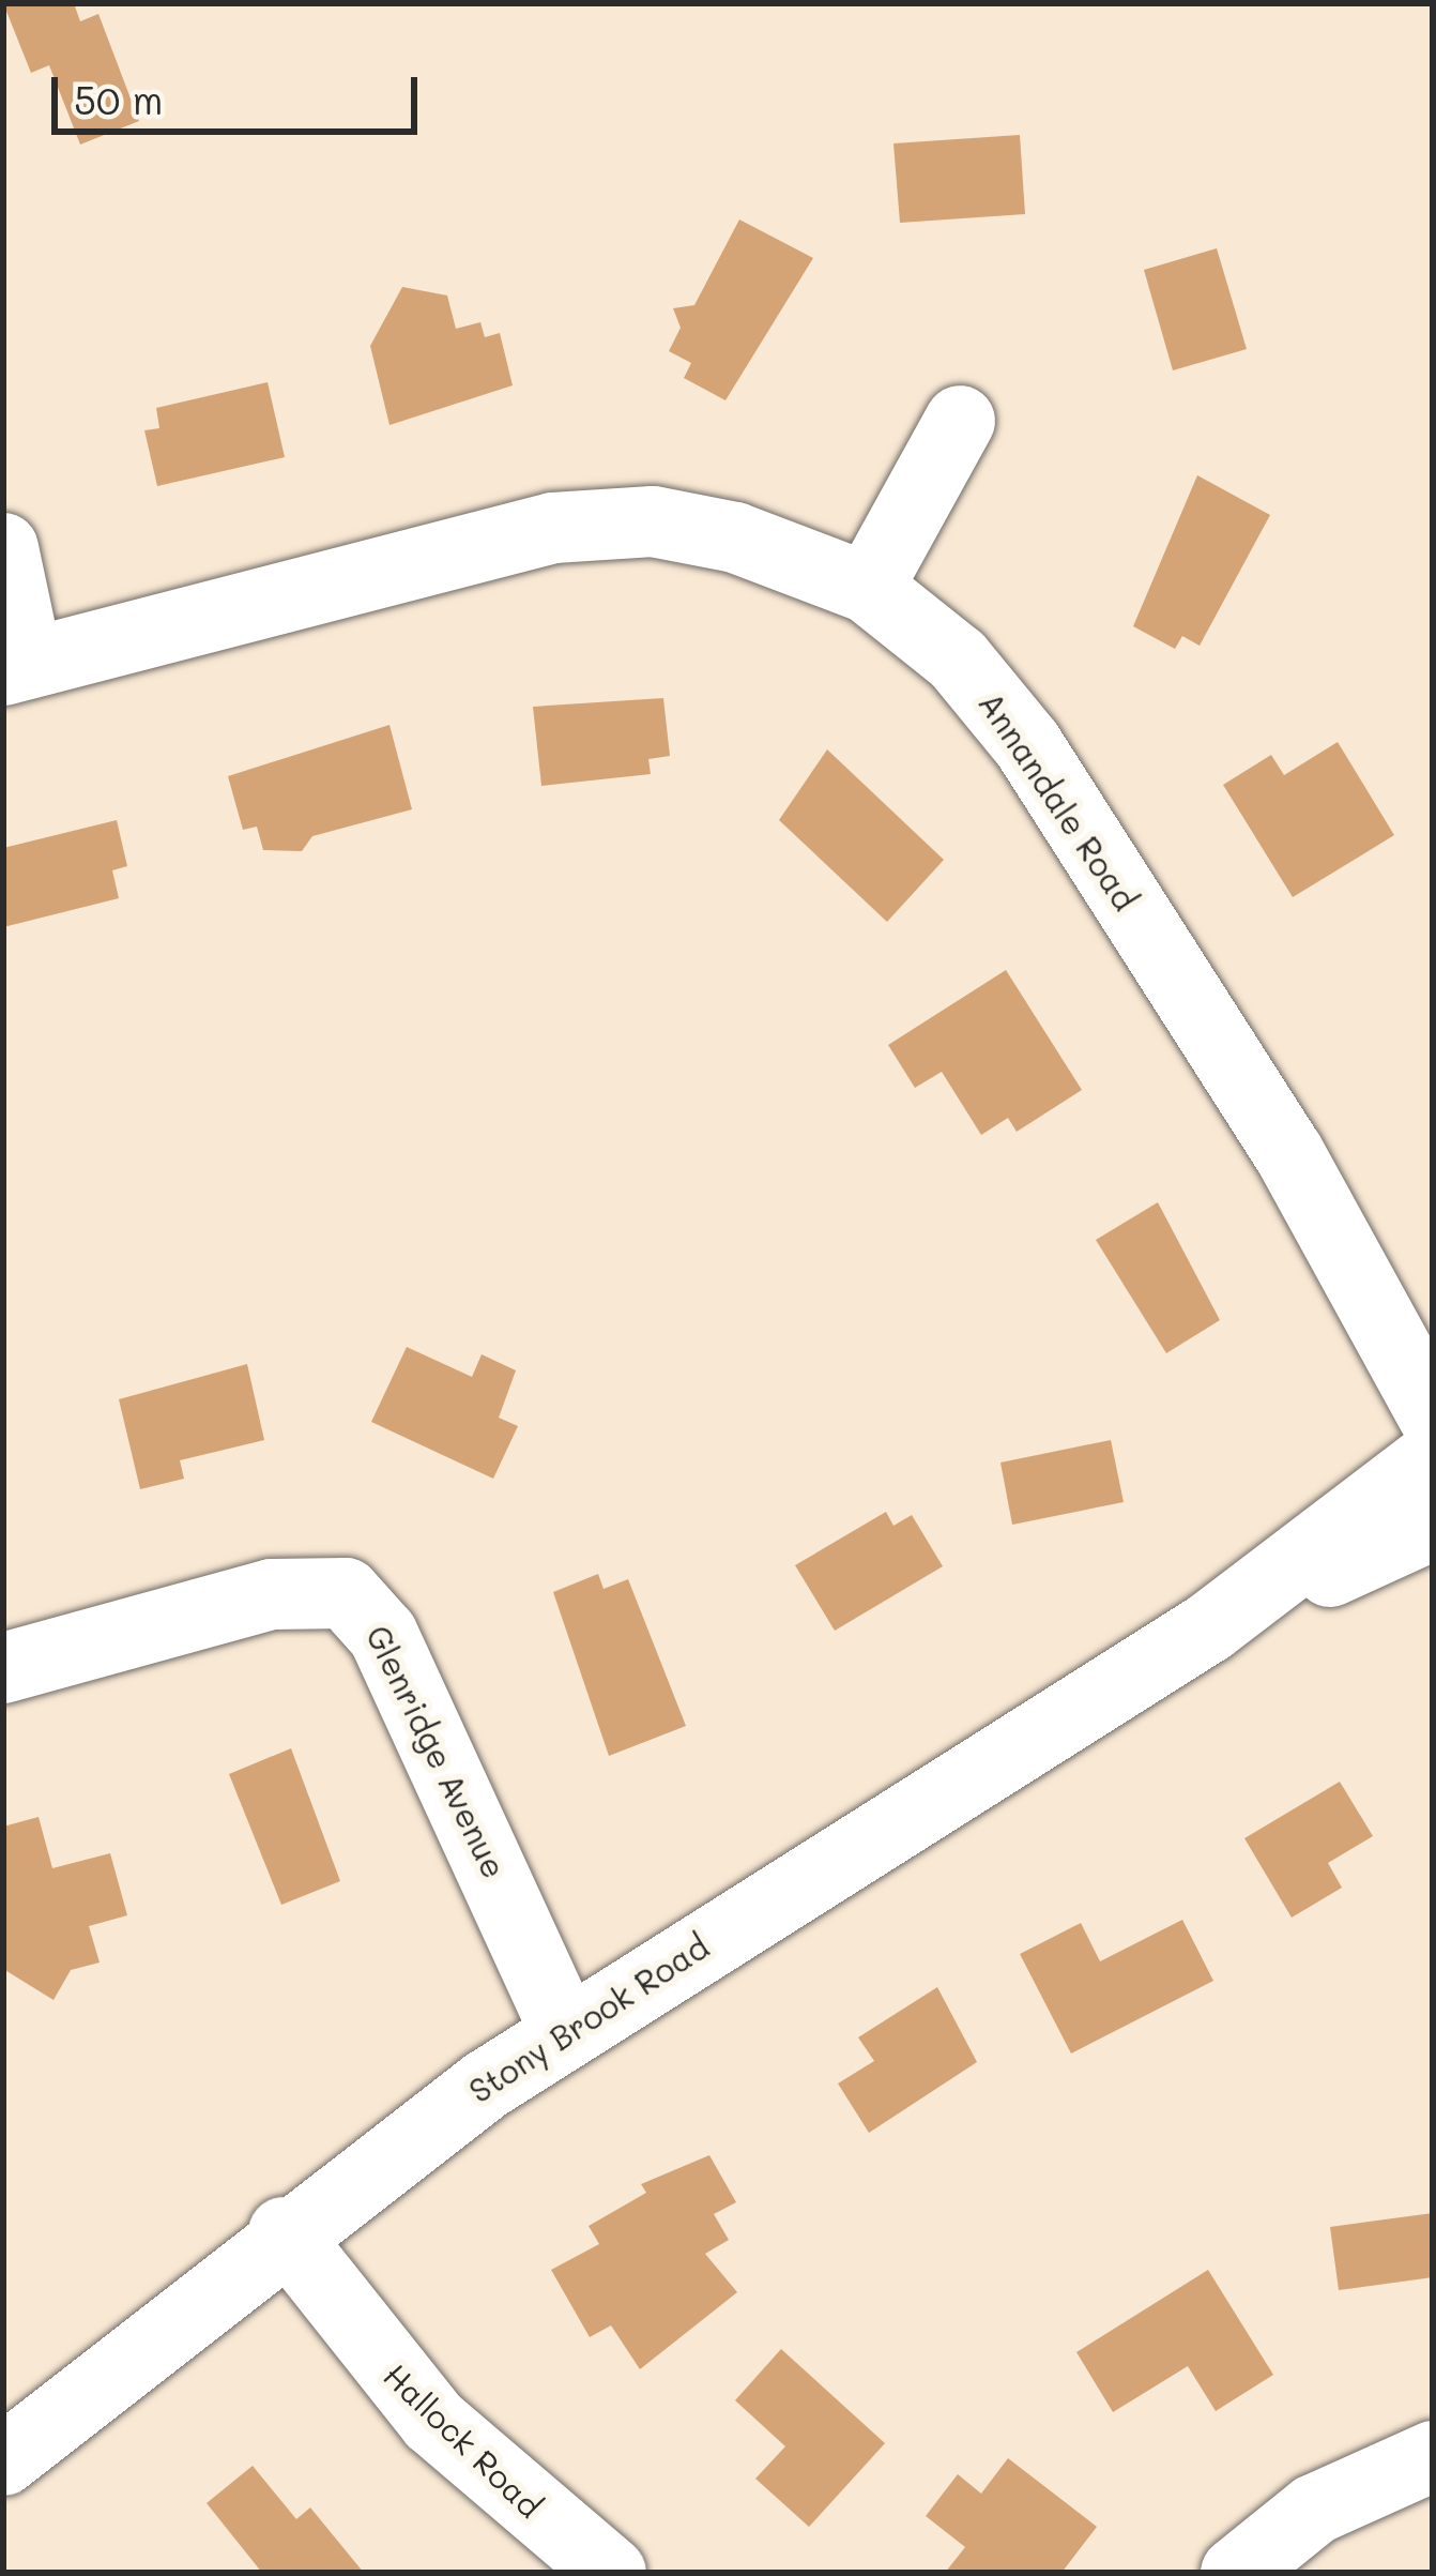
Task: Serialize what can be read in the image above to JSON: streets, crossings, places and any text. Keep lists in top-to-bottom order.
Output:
{
  "streets": {
    "street": [
      "Annandale Road",
      "Glenridge Avenue",
      "Stony Brook Road",
      "Hallock Road"
    ]
  },
  "crossings": [
    ["Glenridge Avenue", "Stony Brook Road"],
    ["Stony Brook Road", "Hallock Road"]
  ],
  "scale_bar": "50 m"
}
